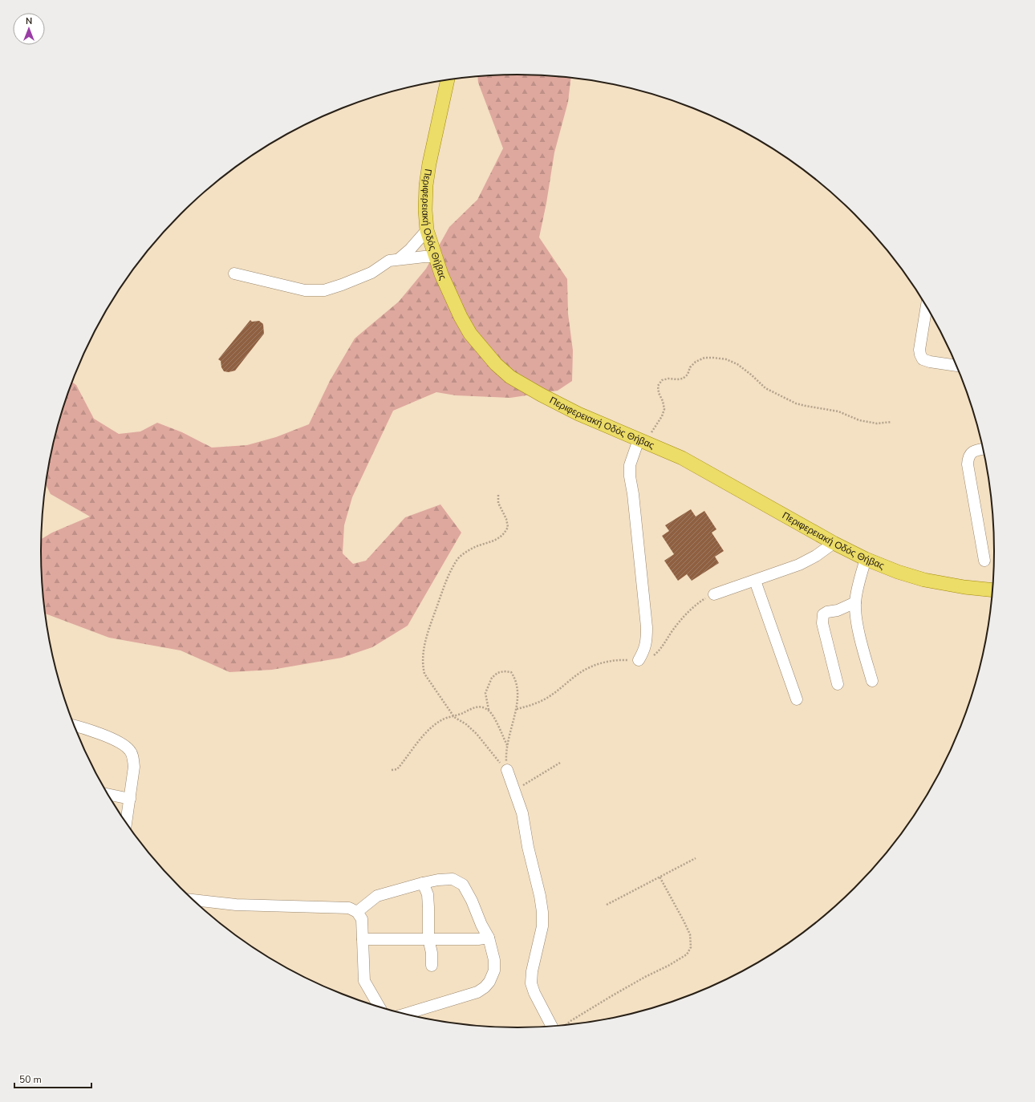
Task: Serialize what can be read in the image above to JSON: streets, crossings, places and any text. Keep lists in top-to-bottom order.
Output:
{
  "streets": {
    "main road": ["Περιφερειακή Οδός Θήβας"]
  },
  "scale_bar": "50 m",
  "north": "top"
}
